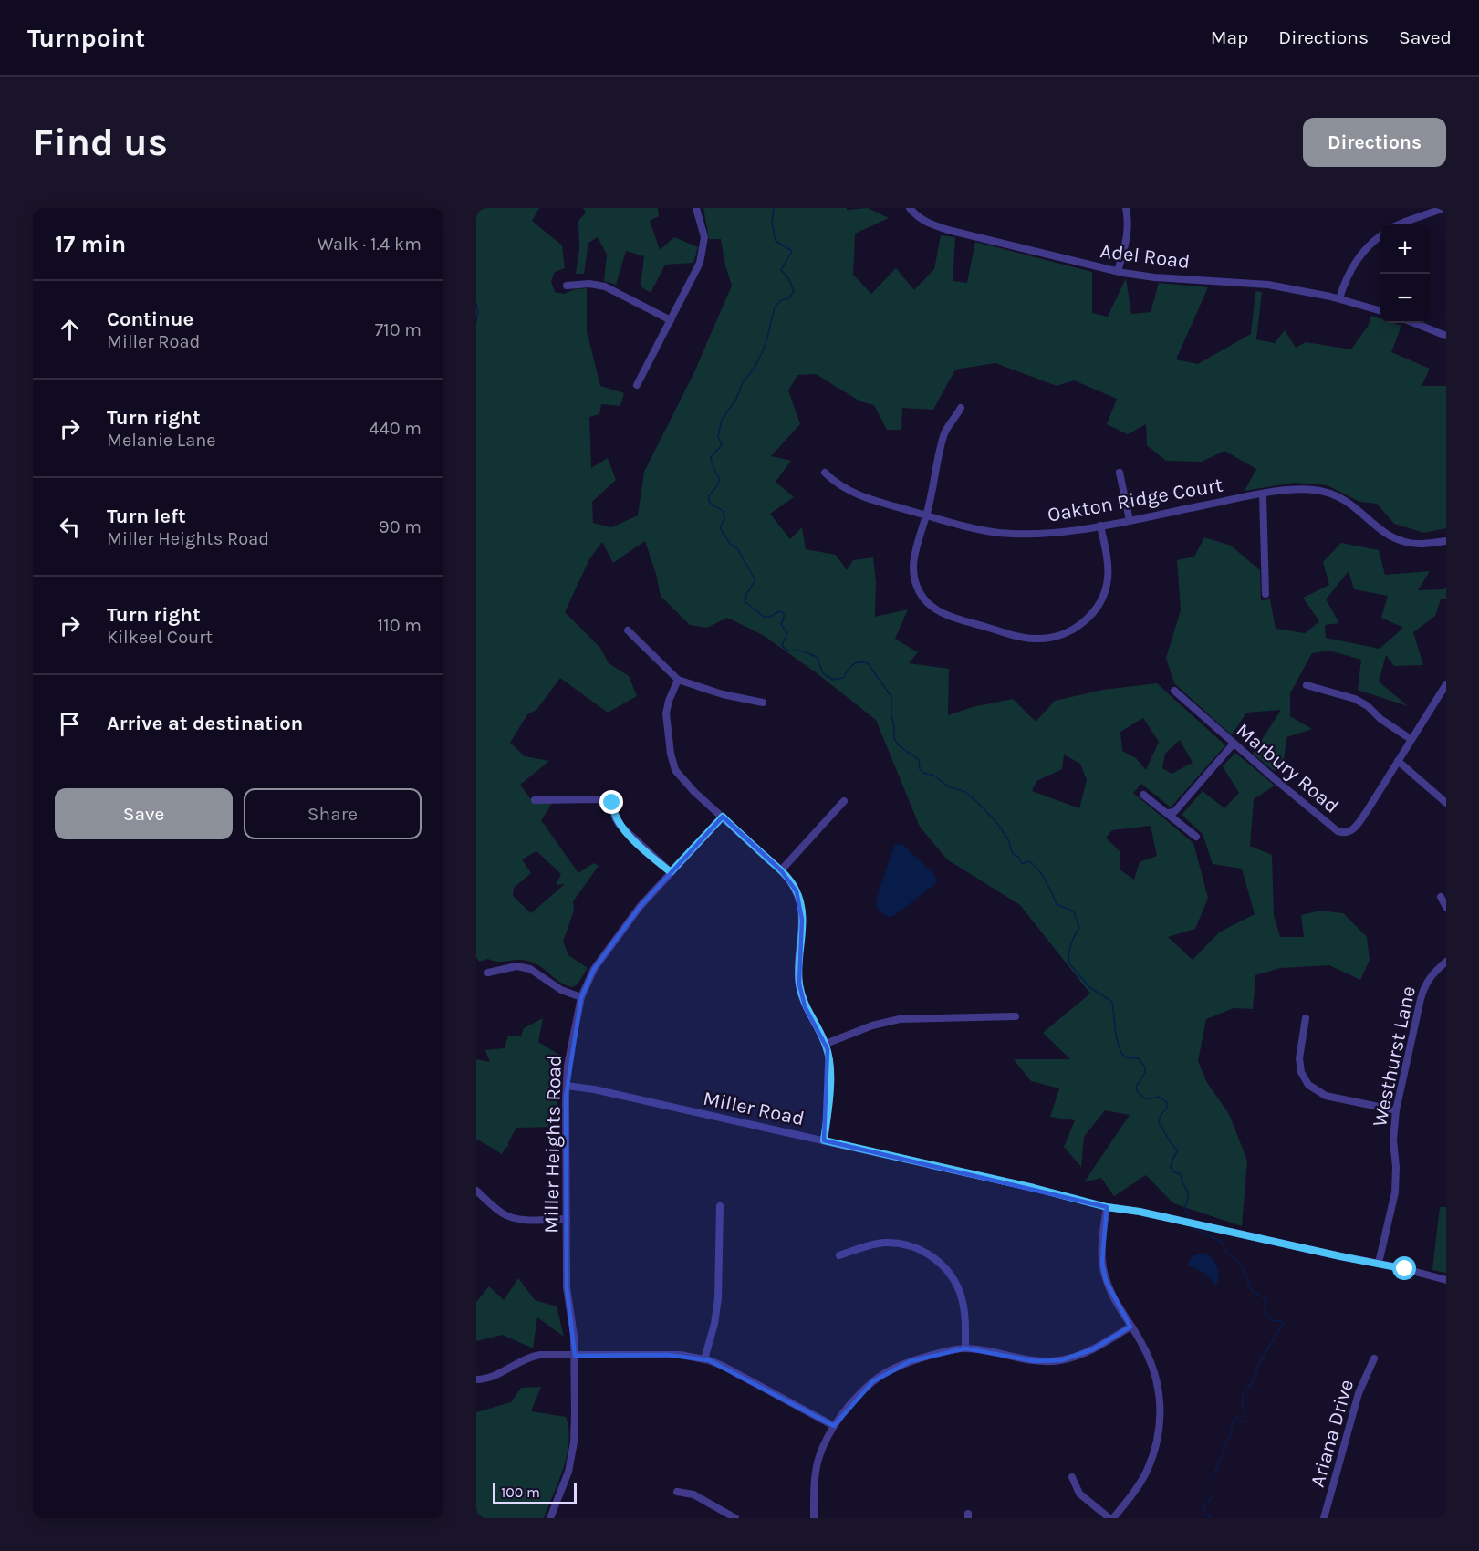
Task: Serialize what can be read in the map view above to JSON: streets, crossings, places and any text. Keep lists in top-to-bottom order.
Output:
{
  "streets": {
    "street": [
      "Adel Road",
      "Oakton Ridge Court",
      "Marbury Road",
      "Westhurst Lane",
      "Miller Road",
      "Miller Heights Road",
      "Ariana Drive"
    ]
  },
  "crossings": [
    ["Westhurst Lane", "Miller Road"],
    ["Miller Road", "Miller Heights Road"]
  ],
  "scale_bar": "100 m",
  "page": {
    "header": "Turnpoint",
    "nav": ["Map", "Directions", "Saved"],
    "buttons": [
      "Directions",
      ["Save", "Share"]
    ],
    "title": "Find us",
    "heading": ["17 min", "Walk · 1.4 km"],
    "map_buttons": ["+", "−"],
    "list": [
      ["Continue", "Miller Road", "710 m"],
      ["Turn right", "Melanie Lane", "440 m"],
      ["Turn left", "Miller Heights Road", "90 m"],
      ["Turn right", "Kilkeel Court", "110 m"],
      "Arrive at destination"
    ],
    "scale": "100 m"
  }
}
